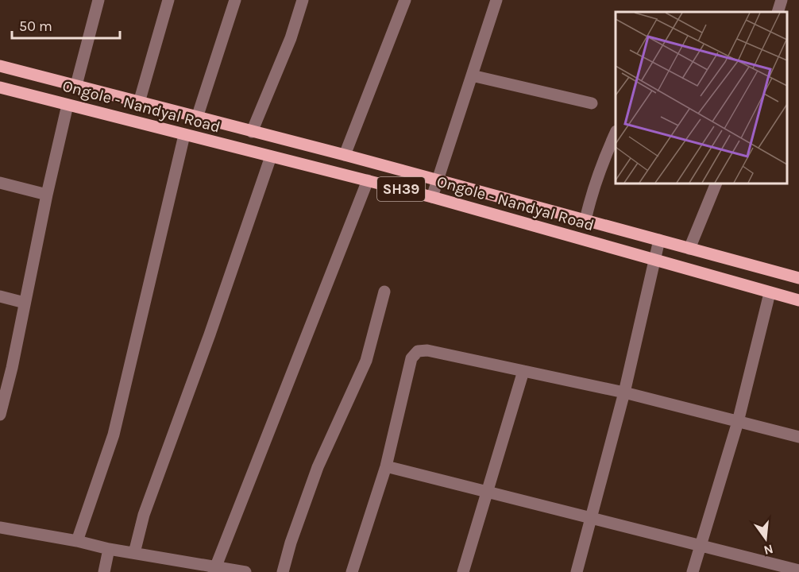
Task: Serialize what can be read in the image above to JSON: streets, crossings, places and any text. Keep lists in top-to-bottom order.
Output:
{
  "streets": {
    "main road": ["Ongole - Nandyal Road", "SH39"]
  },
  "scale_bar": "50 m",
  "north": "bottom"
}
